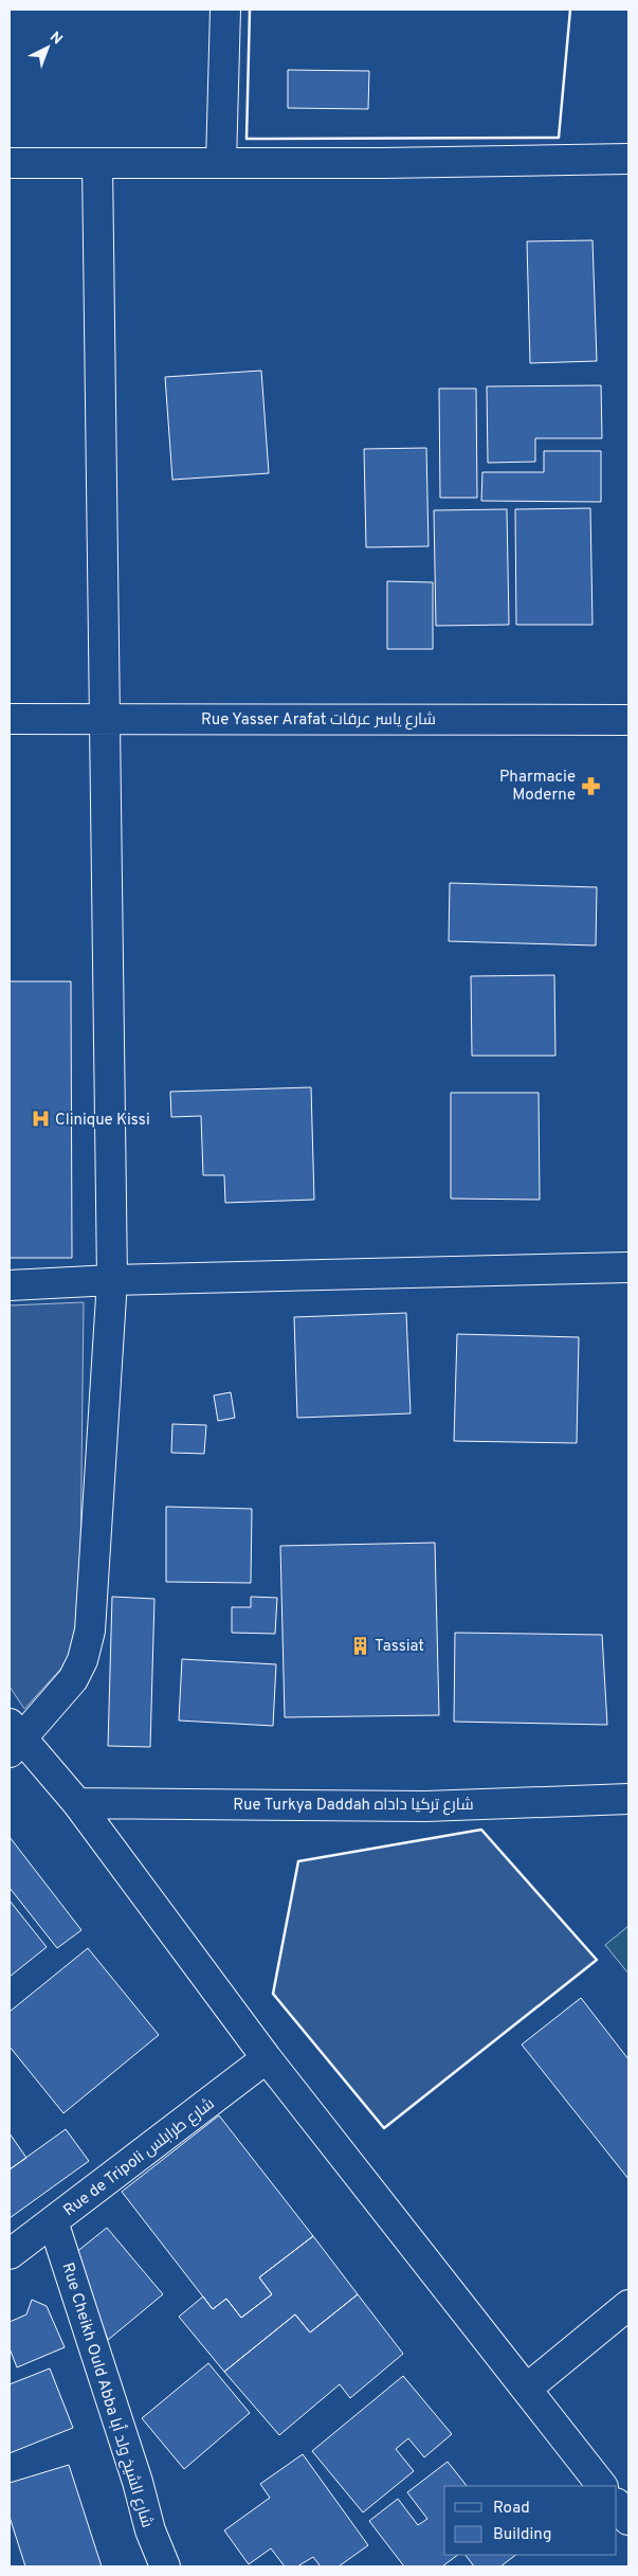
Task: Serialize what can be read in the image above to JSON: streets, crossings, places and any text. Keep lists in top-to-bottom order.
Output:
{
  "streets": {
    "street": [
      "Rue Yasser Arafat شارع ياسر عرفات",
      "Rue Turkya Daddah شارع تركيا داداه",
      "Rue de Tripoli شارع طرابلس",
      "Rue Cheikh Ould Abba شارع الشيخ ولد أبا"
    ]
  },
  "crossings": [
    ["Rue de Tripoli شارع طرابلس", "Rue Cheikh Ould Abba شارع الشيخ ولد أبا"]
  ],
  "places": {
    "pharmacy": ["Pharmacie Moderne"],
    "hospital": ["Clinique Kissi"],
    "building": ["Tassiat"]
  },
  "legend": ["Road", "Building"],
  "north": "top right"
}
